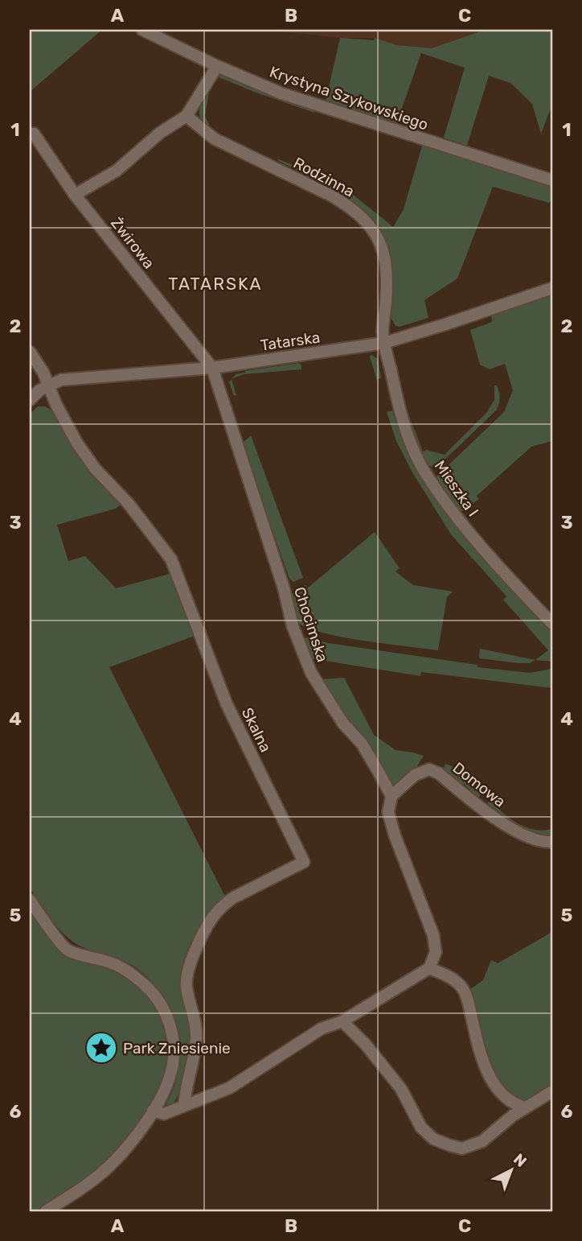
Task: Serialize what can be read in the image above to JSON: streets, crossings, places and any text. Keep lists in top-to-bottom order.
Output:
{
  "streets": {
    "street": [
      "Krystyna Szykowskiego",
      "Rodzinna",
      "Żwirowa",
      "Tatarska",
      "Mieszka I",
      "Chocimska",
      "Skalna",
      "Domowa"
    ]
  },
  "crossings": [
    ["Rodzinna", "Tatarska"],
    ["Rodzinna", "Mieszka I"],
    ["Żwirowa", "Tatarska"],
    ["Żwirowa", "Chocimska"],
    ["Tatarska", "Mieszka I"],
    ["Tatarska", "Chocimska"],
    ["Tatarska", "Skalna"],
    ["Chocimska", "Domowa"]
  ],
  "districts": ["TATARSKA"],
  "places": {
    "place": ["Park Zniesienie"]
  },
  "north": "top right",
  "grid": {
    "columns": ["A", "B", "C"],
    "rows": [
      "1",
      "2",
      "3",
      "4",
      "5",
      "6"
    ]
  }
}
